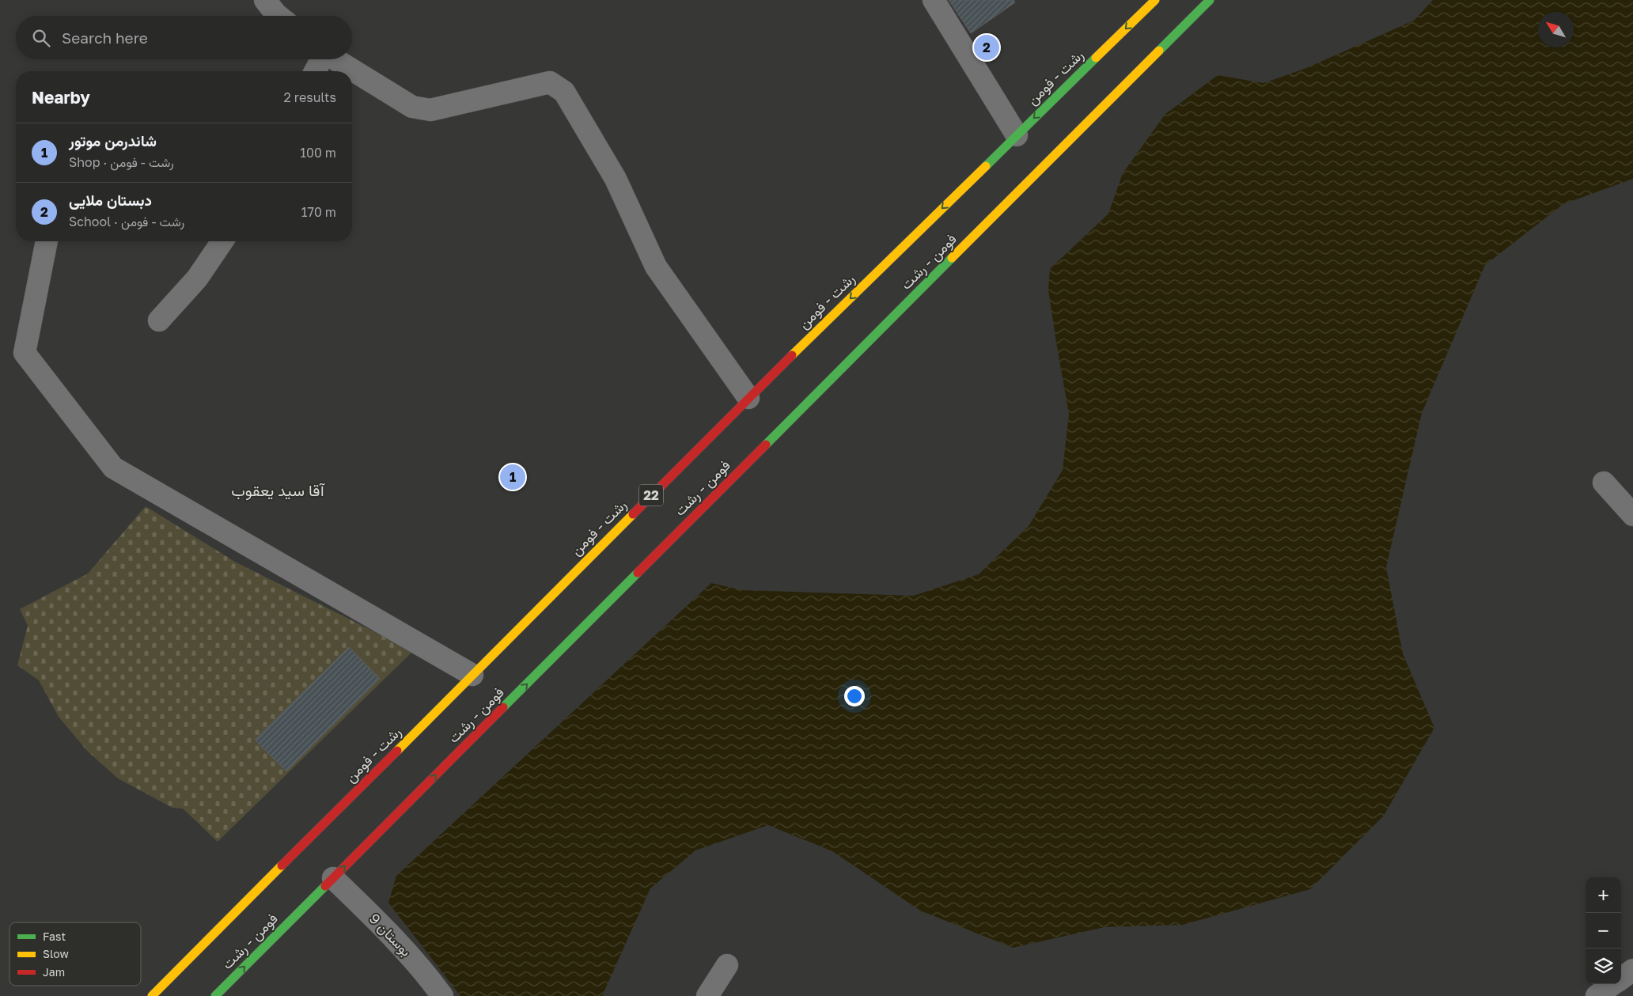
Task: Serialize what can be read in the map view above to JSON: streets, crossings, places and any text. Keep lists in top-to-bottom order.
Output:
{
  "streets": {
    "highway": ["رشت - فومن", "فومن - رشت", "22"],
    "street": ["بوستان 9"]
  },
  "crossings": [
    ["فومن - رشت", "بوستان 9"]
  ],
  "one_way": ["رشت - فومن", "فومن - رشت"],
  "districts": ["آقا سید یعقوب"],
  "legend": ["Fast", "Slow", "Jam"],
  "north": "top left",
  "page": {
    "search": "Search here",
    "pins": ["2", "1"],
    "heading": ["Nearby", "2 results"],
    "list": [
      {
        "mark": "1",
        "name": "شاندرمن موتور",
        "note": "Shop · رشت - فومن",
        "value": "100 m"
      },
      {
        "mark": "2",
        "name": "دبستان ملایی",
        "note": "School · رشت - فومن",
        "value": "170 m"
      }
    ],
    "map_buttons": ["+", "−"]
  }
}
